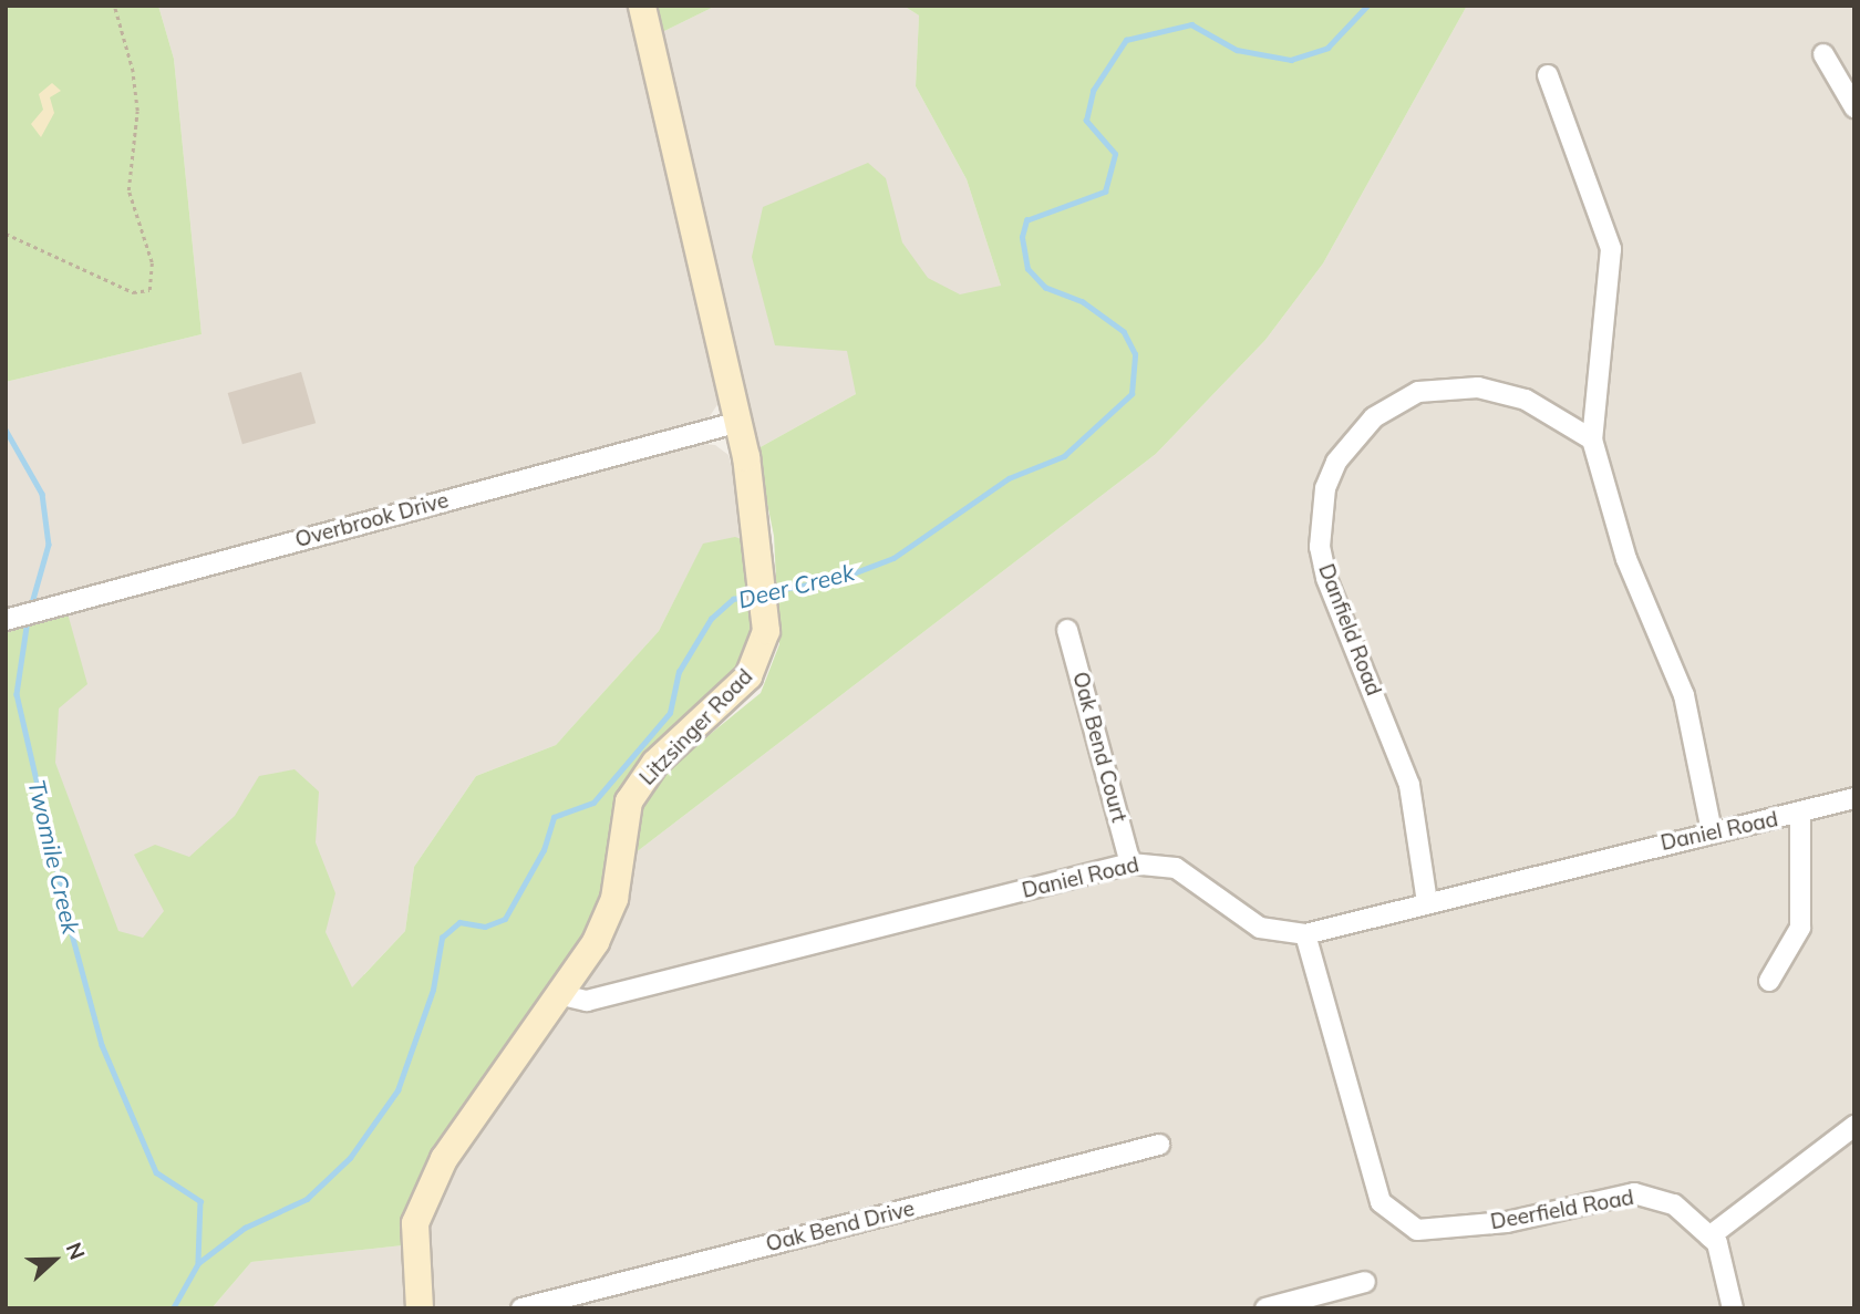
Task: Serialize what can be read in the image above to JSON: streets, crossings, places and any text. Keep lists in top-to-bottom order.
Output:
{
  "streets": {
    "street": [
      "Overbrook Drive",
      "Danfield Road",
      "Litzsinger Road",
      "Oak Bend Court",
      "Daniel Road",
      "Deerfield Road",
      "Oak Bend Drive"
    ]
  },
  "crossings": [
    ["Overbrook Drive", "Litzsinger Road"],
    ["Danfield Road", "Daniel Road"],
    ["Litzsinger Road", "Daniel Road"],
    ["Oak Bend Court", "Daniel Road"],
    ["Daniel Road", "Deerfield Road"]
  ],
  "water": ["Deer Creek", "Twomile Creek"],
  "north": "right"
}
